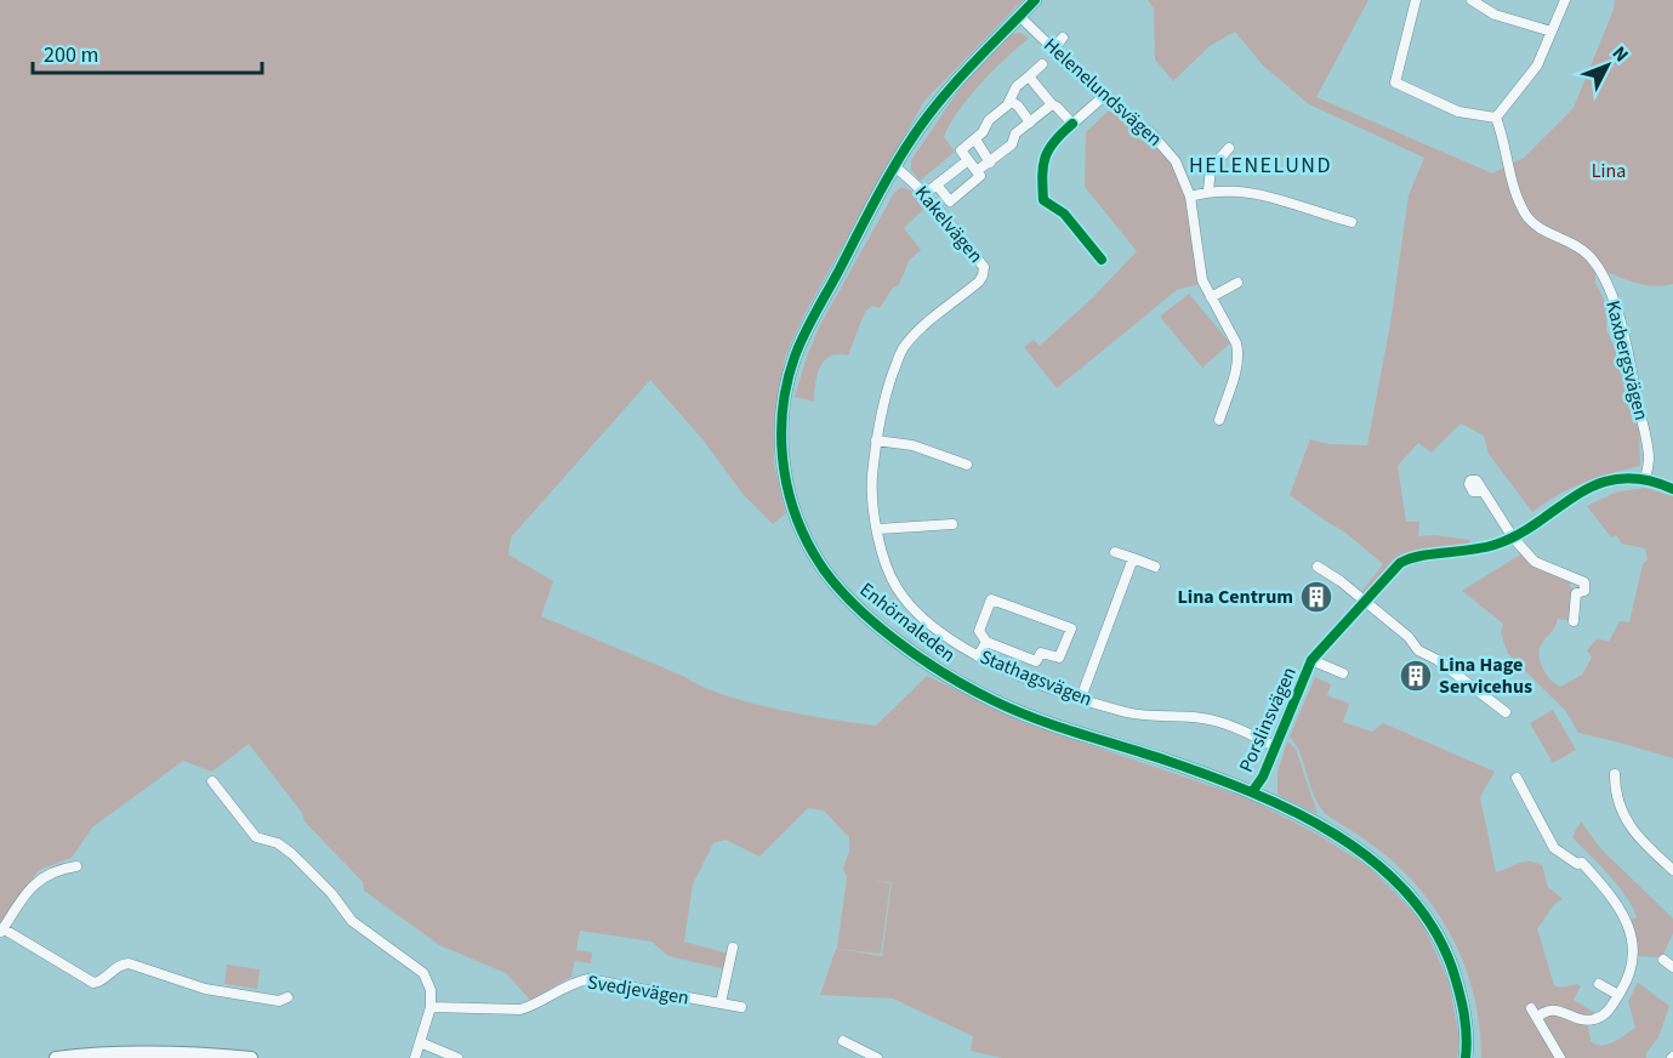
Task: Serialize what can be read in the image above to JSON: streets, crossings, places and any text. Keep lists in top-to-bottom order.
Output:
{
  "streets": {
    "street": [
      "Helenelundsvägen",
      "Kakelvägen",
      "Kaxbergsvägen",
      "Enhörnaleden",
      "Stathagsvägen",
      "Porslinsvägen",
      "Svedjevägen"
    ]
  },
  "crossings": [
    ["Helenelundsvägen", "Enhörnaleden"],
    ["Kakelvägen", "Enhörnaleden"],
    ["Kakelvägen", "Stathagsvägen"],
    ["Kaxbergsvägen", "Porslinsvägen"],
    ["Enhörnaleden", "Porslinsvägen"],
    ["Stathagsvägen", "Porslinsvägen"]
  ],
  "districts": ["HELENELUND"],
  "parks": ["Lina"],
  "places": {
    "building": ["Lina Centrum", "Lina Hage Servicehus"]
  },
  "scale_bar": "200 m",
  "north": "top right"
}
